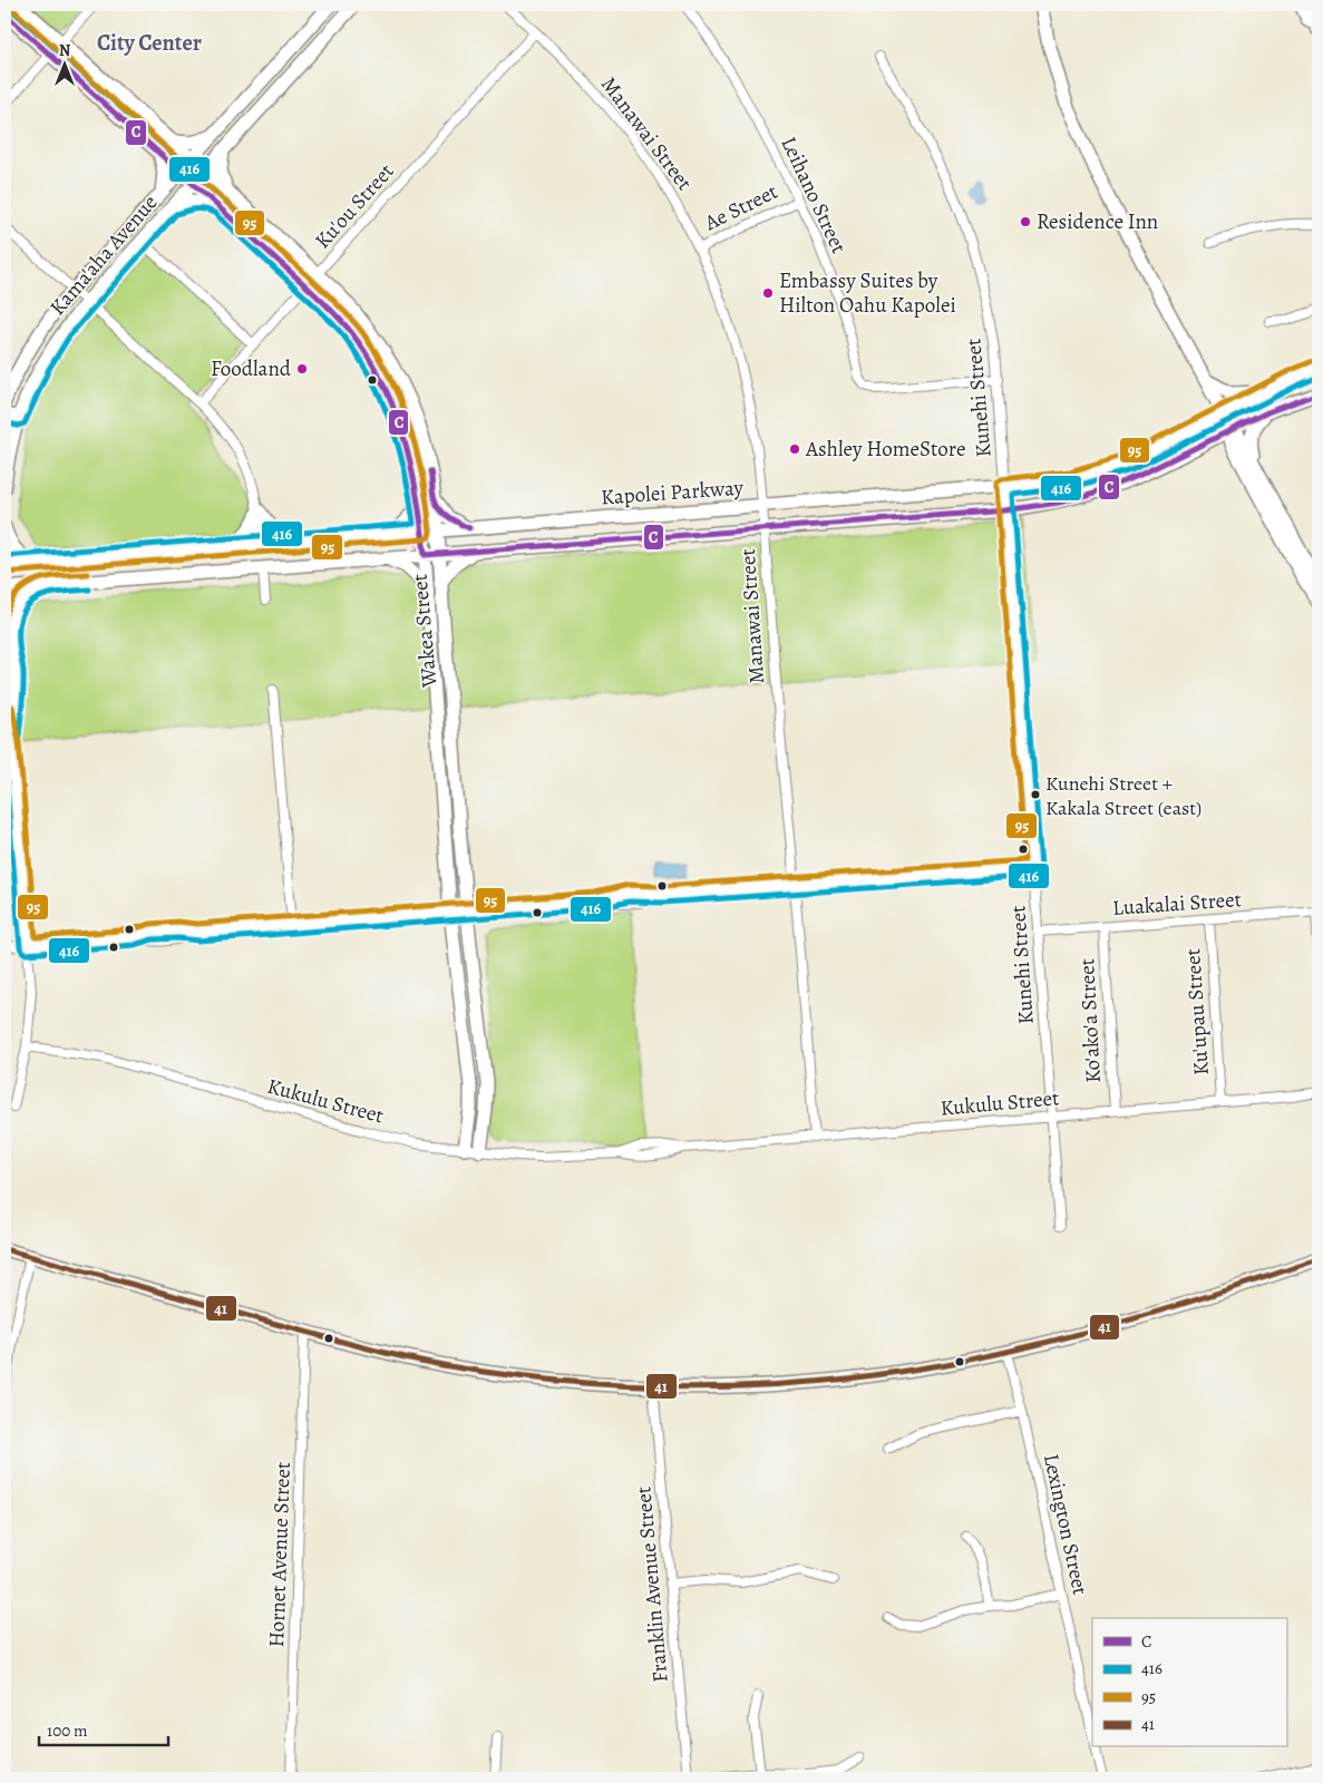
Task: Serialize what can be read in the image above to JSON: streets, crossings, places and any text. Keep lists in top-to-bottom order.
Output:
{
  "streets": {
    "main road": ["Kama'aha Avenue", "Kapolei Parkway", "Wakea Street"],
    "street": [
      "Manawai Street",
      "Leihano Street",
      "Ku'ou Street",
      "Ae Street",
      "Kunehi Street",
      "Luakalai Street",
      "Ku'upau Street",
      "Ko'ako'a Street",
      "Kukulu Street",
      "Lexington Street",
      "Hornet Avenue Street",
      "Franklin Avenue Street"
    ]
  },
  "crossings": [
    ["Manawai Street", "Ku'ou Street"],
    ["Manawai Street", "Ae Street"],
    ["Manawai Street", "Kapolei Parkway"],
    ["Manawai Street", "Kukulu Street"],
    ["Leihano Street", "Ae Street"],
    ["Leihano Street", "Kunehi Street"],
    ["Ku'ou Street", "Wakea Street"],
    ["Kama'aha Avenue", "Wakea Street"],
    ["Kunehi Street", "Kapolei Parkway"],
    ["Kunehi Street", "Luakalai Street"],
    ["Kunehi Street", "Kukulu Street"],
    ["Kapolei Parkway", "Wakea Street"],
    ["Wakea Street", "Kukulu Street"],
    ["Luakalai Street", "Ku'upau Street"],
    ["Luakalai Street", "Ko'ako'a Street"],
    ["Ku'upau Street", "Kukulu Street"],
    ["Ko'ako'a Street", "Kukulu Street"]
  ],
  "districts": ["City Center"],
  "places": [
    "Residence Inn",
    "Embassy Suites by Hilton Oahu Kapolei",
    "Foodland",
    "Ashley HomeStore",
    "Kunehi Street + Kakala Street (east)"
  ],
  "lines": [
    "transit line 95",
    "transit line 416",
    "transit line C",
    "transit line 41"
  ],
  "legend": [
    "C",
    "416",
    "95",
    "41"
  ],
  "scale_bar": "100 m",
  "north": "top"
}
